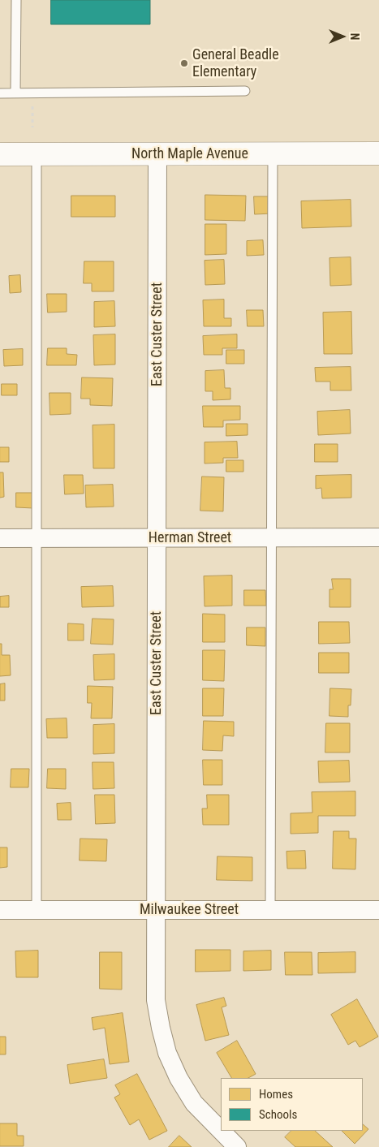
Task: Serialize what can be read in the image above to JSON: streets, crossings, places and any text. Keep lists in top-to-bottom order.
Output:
{
  "streets": {
    "street": [
      "North Maple Avenue",
      "East Custer Street",
      "Herman Street",
      "Milwaukee Street"
    ]
  },
  "crossings": [
    ["North Maple Avenue", "East Custer Street"],
    ["East Custer Street", "Herman Street"],
    ["East Custer Street", "Milwaukee Street"]
  ],
  "places": ["General Beadle Elementary"],
  "legend": ["Homes", "Schools"],
  "north": "right"
}
